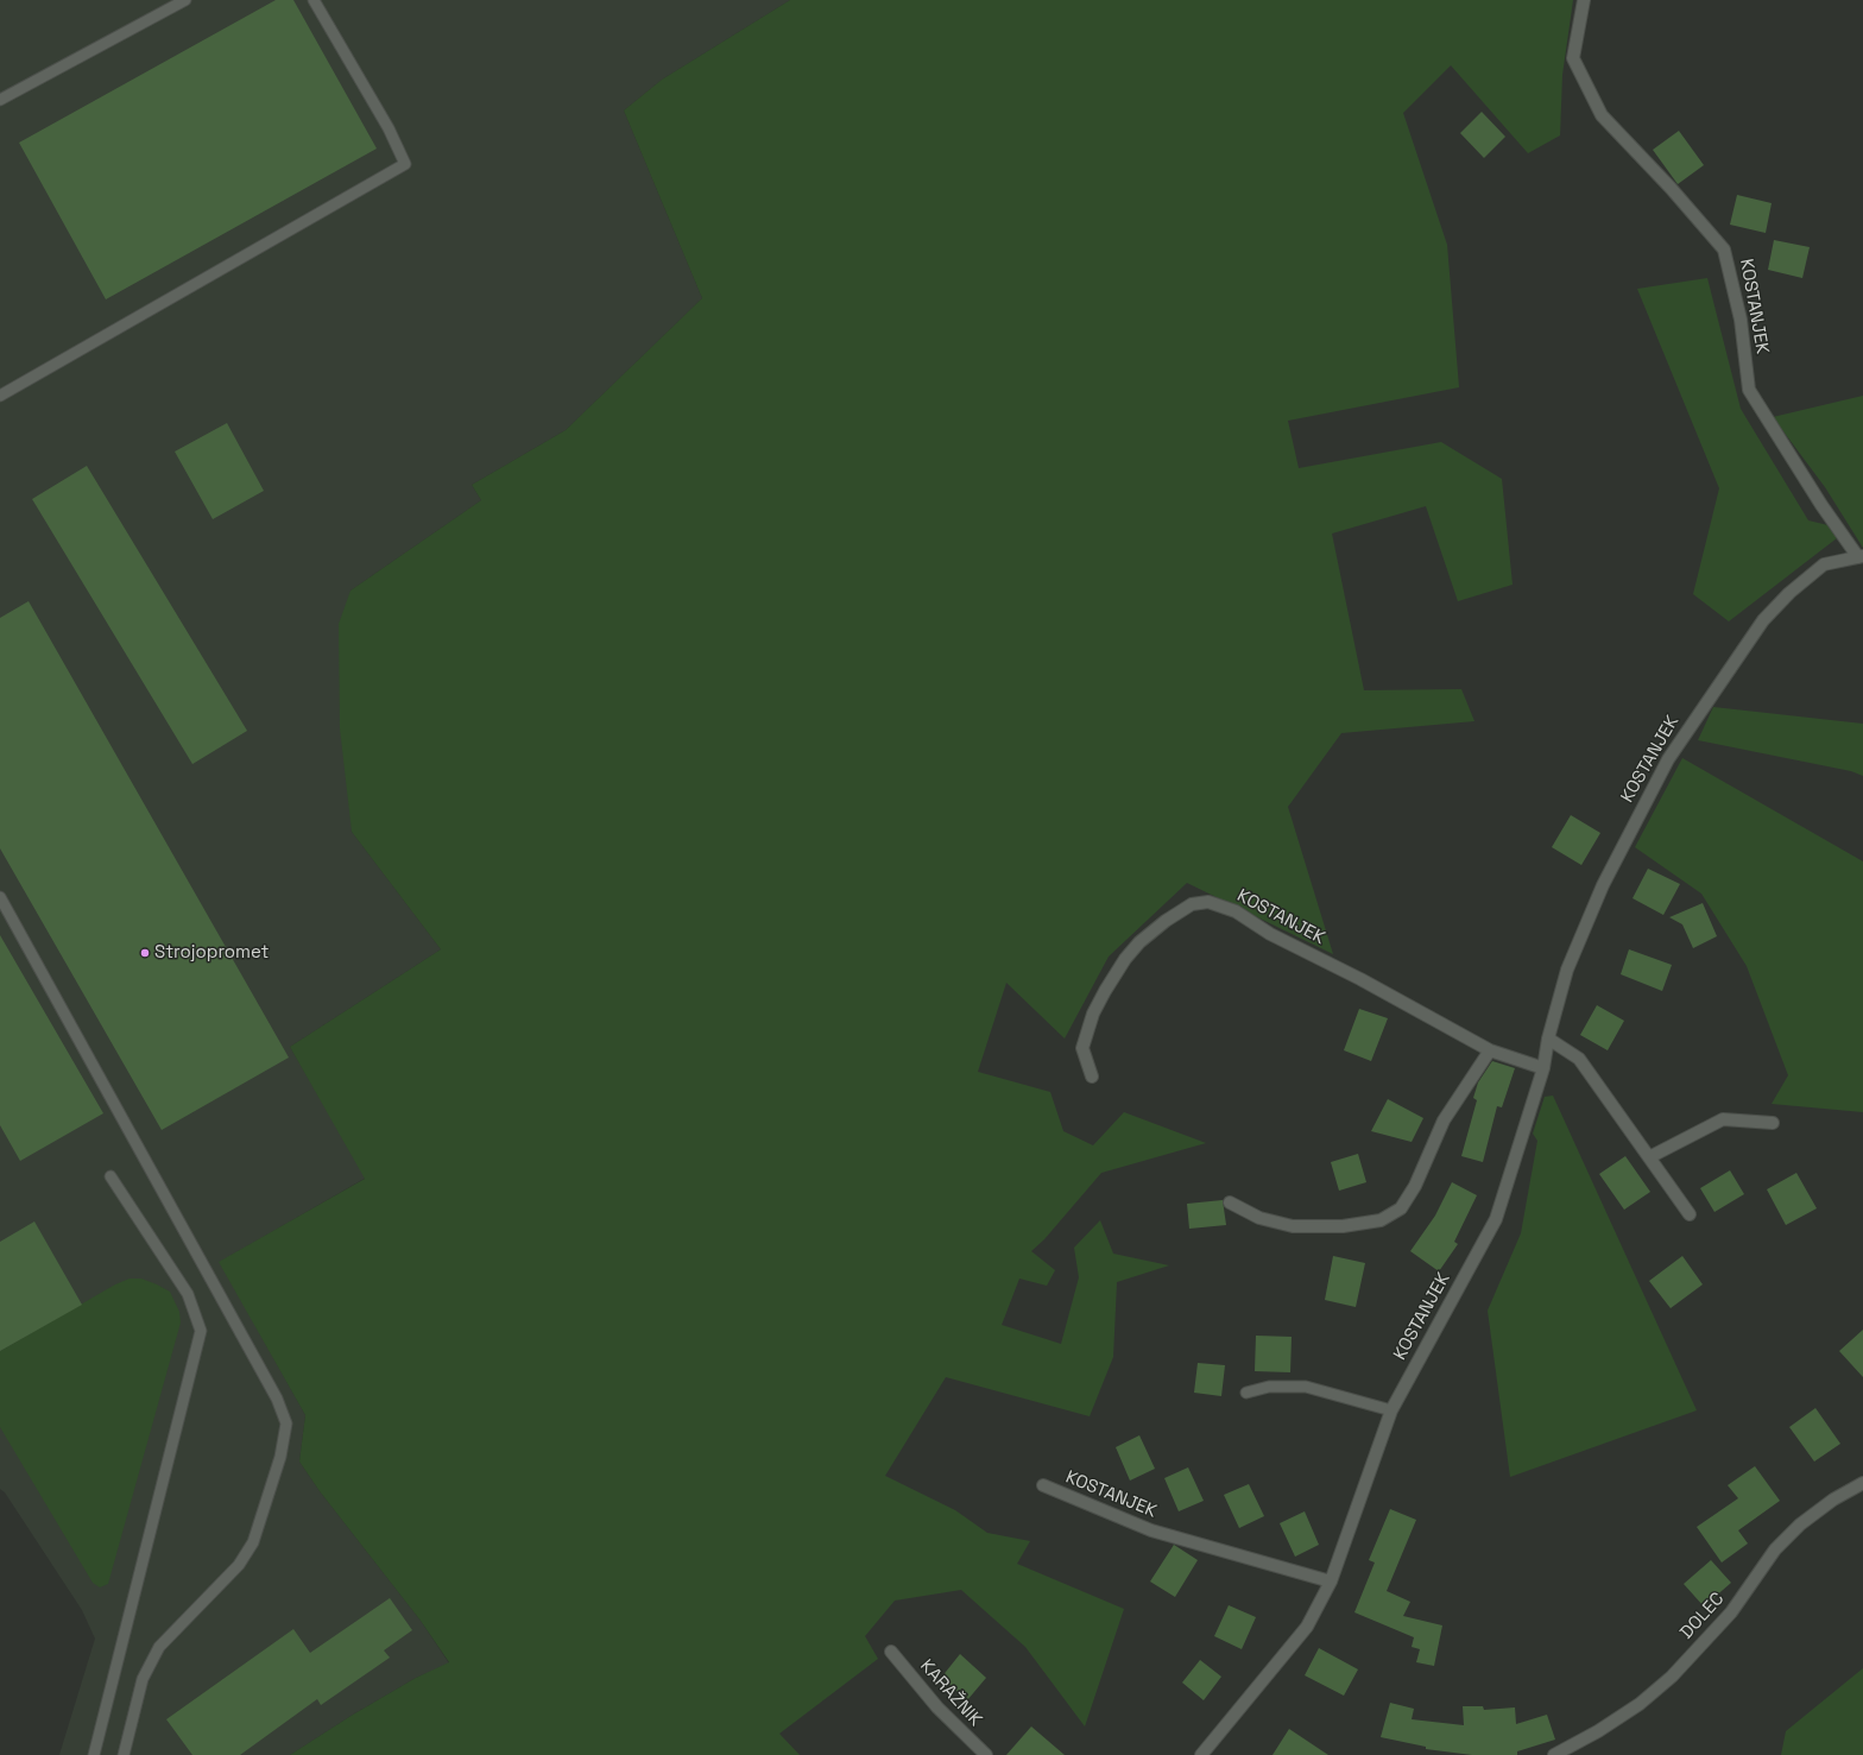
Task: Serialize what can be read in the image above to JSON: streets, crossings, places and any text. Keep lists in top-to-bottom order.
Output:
{
  "streets": {
    "street": ["KOSTANJEK", "DOLEC", "KARAŽNIK"]
  },
  "places": ["Strojopromet"]
}
